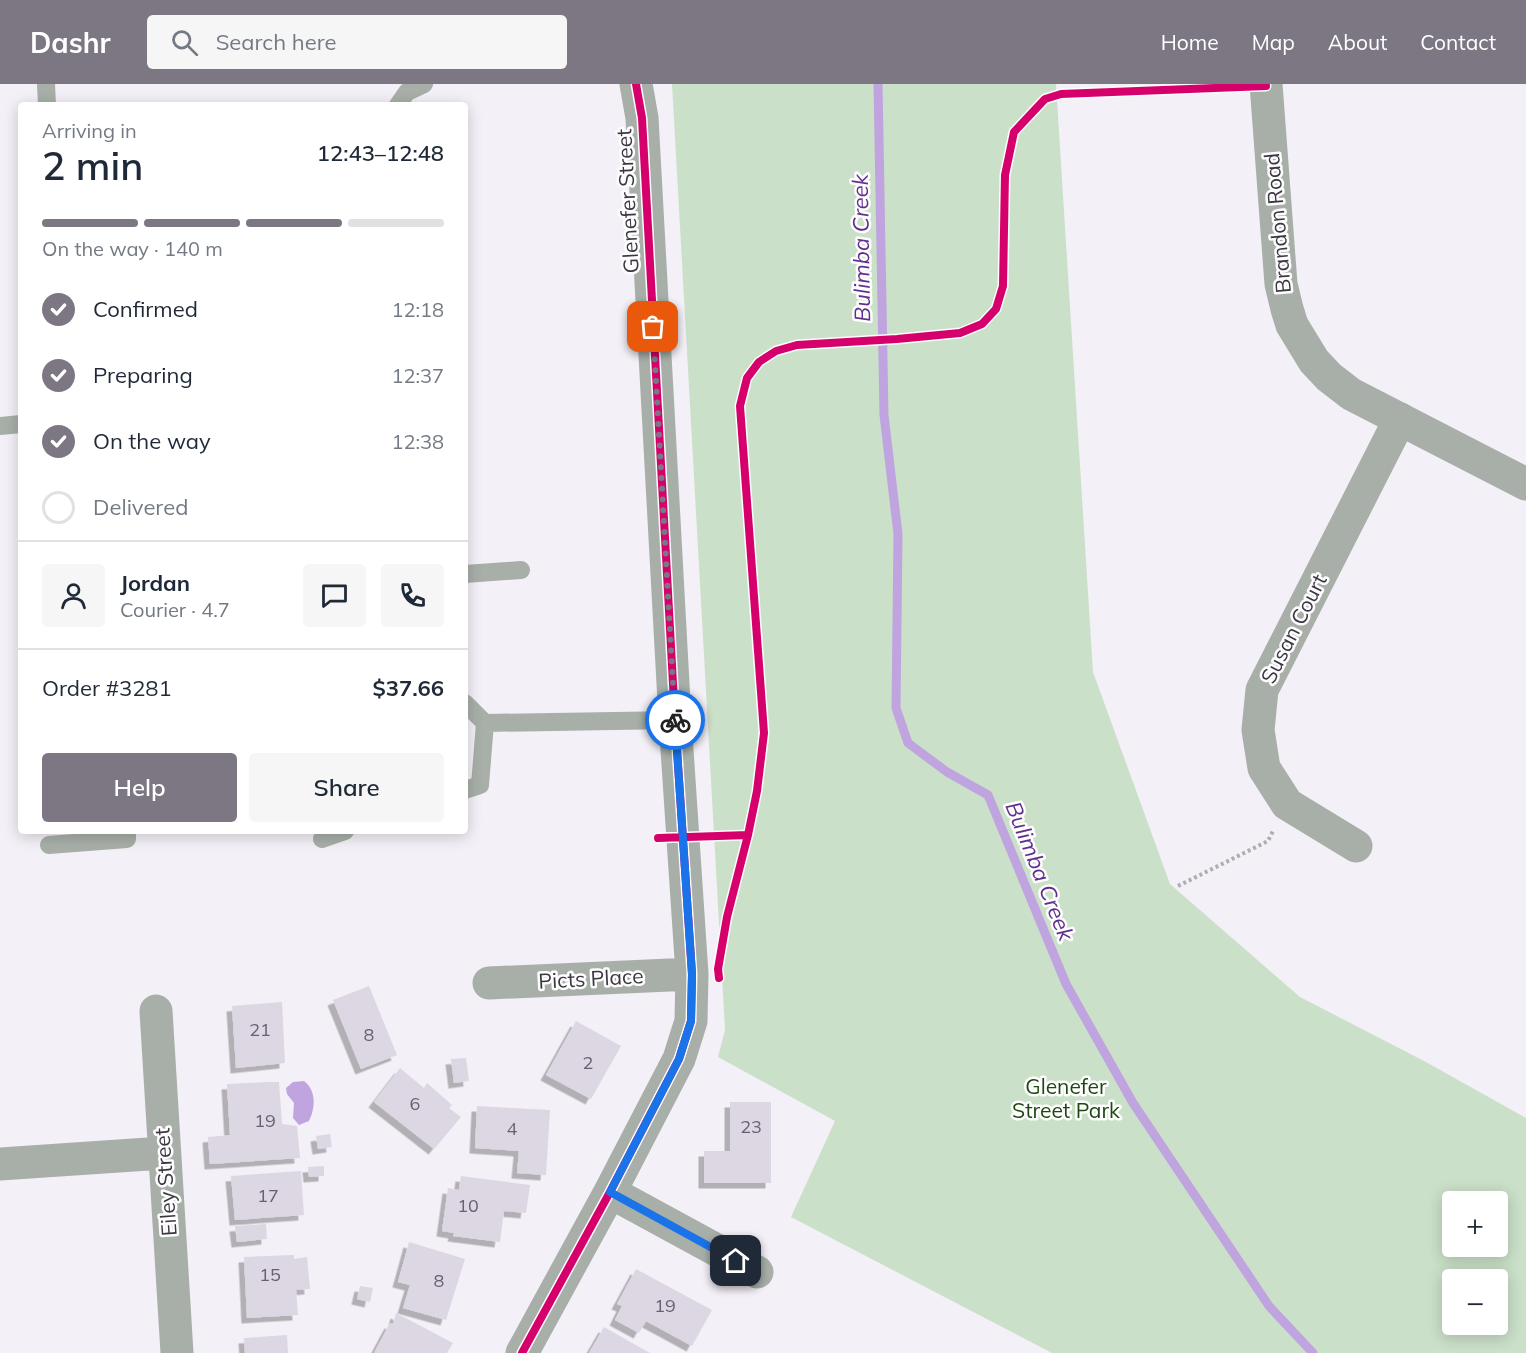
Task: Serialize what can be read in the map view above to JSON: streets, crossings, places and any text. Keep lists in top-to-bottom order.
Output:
{
  "streets": {
    "street": [
      "Glenefer Street",
      "Brandon Road",
      "Susan Court",
      "Picts Place",
      "Eiley Street"
    ]
  },
  "crossings": [
    ["Glenefer Street", "Picts Place"],
    ["Brandon Road", "Susan Court"]
  ],
  "water": ["Bulimba Creek"],
  "parks": ["Glenefer Street Park"],
  "house_numbers": [
    "21",
    "8",
    "2",
    "6",
    "19",
    "23",
    "4",
    "17",
    "10",
    "15",
    "8",
    "19"
  ],
  "page": {
    "header": "Dashr",
    "search": "Search here",
    "nav": [
      "Home",
      "Map",
      "About",
      "Contact"
    ],
    "heading": ["2 min", "Arriving in", "12:43–12:48"],
    "panel": [
      "Jordan",
      "Courier · 4.7",
      "Order #3281",
      "$37.66"
    ],
    "bar": "On the way · 140 m",
    "list": [
      ["Confirmed", "12:18"],
      ["Preparing", "12:37"],
      ["On the way", "12:38"],
      "Delivered"
    ],
    "buttons": ["Help", "Share"],
    "map_buttons": ["+", "−"]
  }
}
